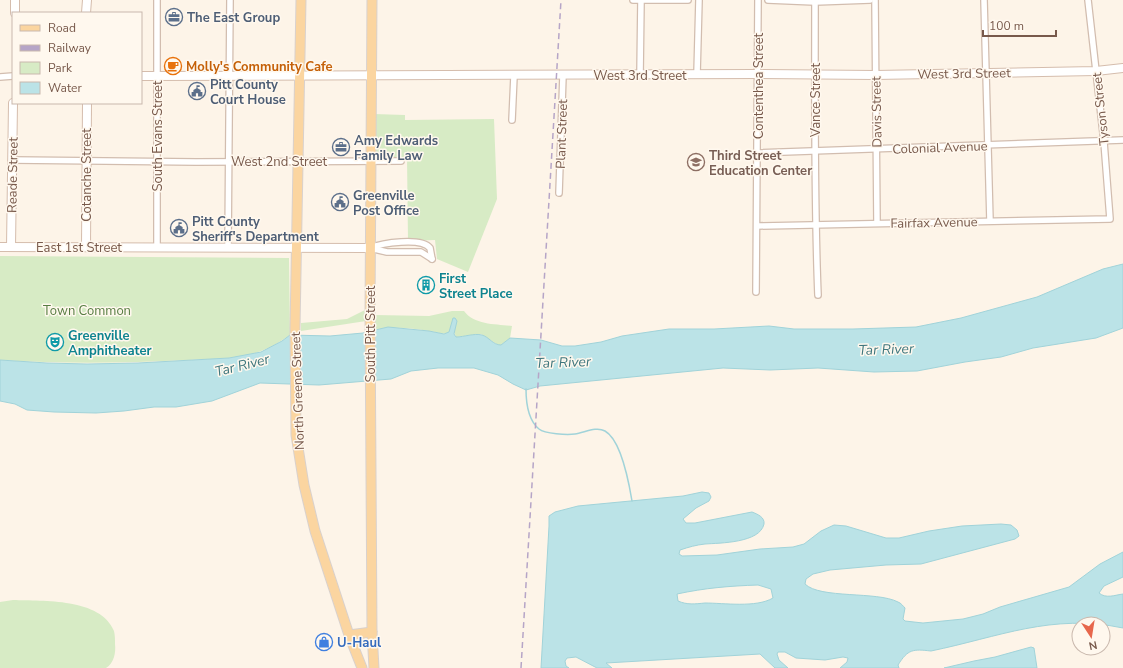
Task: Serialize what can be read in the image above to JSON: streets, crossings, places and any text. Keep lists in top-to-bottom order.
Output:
{
  "streets": {
    "main road": ["South Pitt Street", "North Greene Street"],
    "street": [
      "West 3rd Street",
      "Contenthea Street",
      "Vance Street",
      "Tyson Street",
      "Davis Street",
      "Plant Street",
      "South Evans Street",
      "Colonial Avenue",
      "West 2nd Street",
      "Reade Street",
      "Cotanche Street",
      "Fairfax Avenue",
      "East 1st Street"
    ]
  },
  "crossings": [
    ["West 3rd Street", "Contenthea Street"],
    ["West 3rd Street", "Vance Street"],
    ["West 3rd Street", "Tyson Street"],
    ["West 3rd Street", "Davis Street"],
    ["West 3rd Street", "Plant Street"],
    ["West 3rd Street", "South Evans Street"],
    ["West 3rd Street", "South Pitt Street"],
    ["West 3rd Street", "North Greene Street"],
    ["Contenthea Street", "Colonial Avenue"],
    ["Contenthea Street", "Fairfax Avenue"],
    ["Vance Street", "Colonial Avenue"],
    ["Vance Street", "Fairfax Avenue"],
    ["Tyson Street", "Colonial Avenue"],
    ["Tyson Street", "Fairfax Avenue"],
    ["Davis Street", "Colonial Avenue"],
    ["Davis Street", "Fairfax Avenue"],
    ["South Evans Street", "West 2nd Street"],
    ["South Evans Street", "East 1st Street"],
    ["West 2nd Street", "Reade Street"],
    ["West 2nd Street", "Cotanche Street"],
    ["West 2nd Street", "South Pitt Street"],
    ["West 2nd Street", "North Greene Street"],
    ["Reade Street", "East 1st Street"],
    ["Cotanche Street", "East 1st Street"],
    ["East 1st Street", "South Pitt Street"],
    ["East 1st Street", "North Greene Street"]
  ],
  "water": ["Tar River"],
  "parks": ["Town Common"],
  "places": {
    "office": ["The East Group", "Amy Edwards Family Law"],
    "cafe": ["Molly's Community Cafe"],
    "public building": ["Pitt County Court House", "Greenville Post Office", "Pitt County Sheriff's Department"],
    "school or university": ["Third Street Education Center"],
    "building": ["First Street Place"],
    "theatre": ["Greenville Amphitheater"],
    "shop": ["U-Haul"]
  },
  "legend": [
    "Road",
    "Railway",
    "Park",
    "Water"
  ],
  "scale_bar": "100 m",
  "north": "bottom"
}
